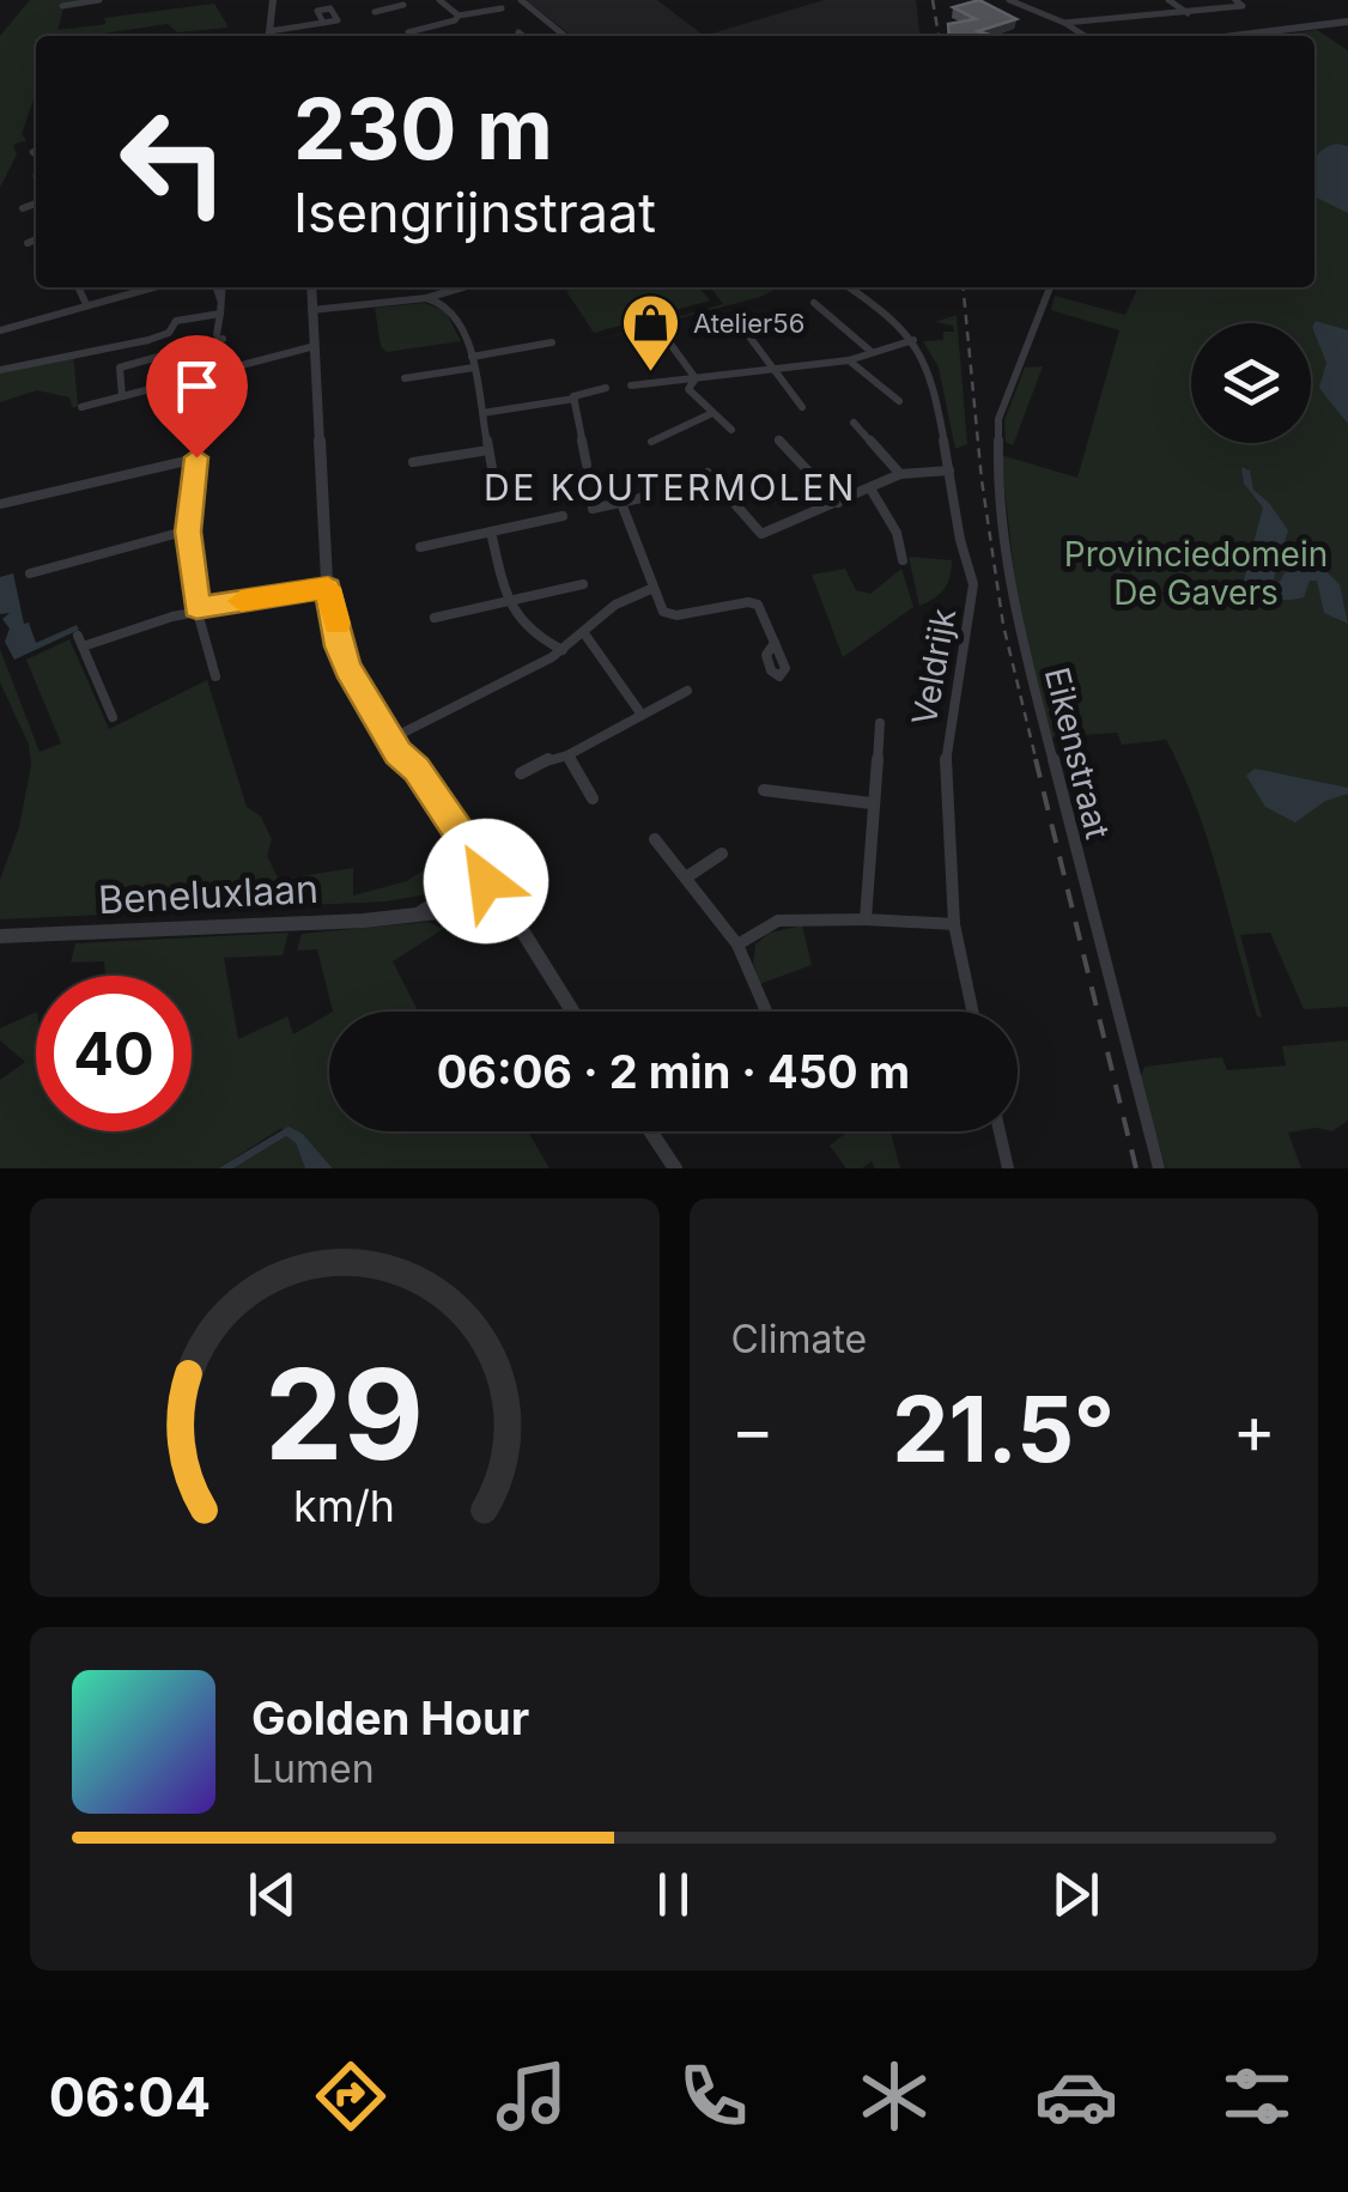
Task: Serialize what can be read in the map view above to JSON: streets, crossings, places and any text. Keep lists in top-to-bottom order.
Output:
{
  "streets": {
    "street": ["Veldrijk", "Eikenstraat", "Beneluxlaan"]
  },
  "districts": ["DE KOUTERMOLEN"],
  "parks": ["Provinciedomein De Gavers"],
  "places": {
    "shop": ["Atelier56"]
  },
  "page": {
    "turn": ["230 m", "Isengrijnstraat"],
    "limit": "40",
    "trip": "06:06 · 2 min · 450 m",
    "tile": "Climate",
    "heat": ["−", "21.5°", "+"],
    "song": ["Golden Hour", "Lumen"],
    "tabs": "06:04",
    "gauge": ["29", "km/h"]
  }
}
